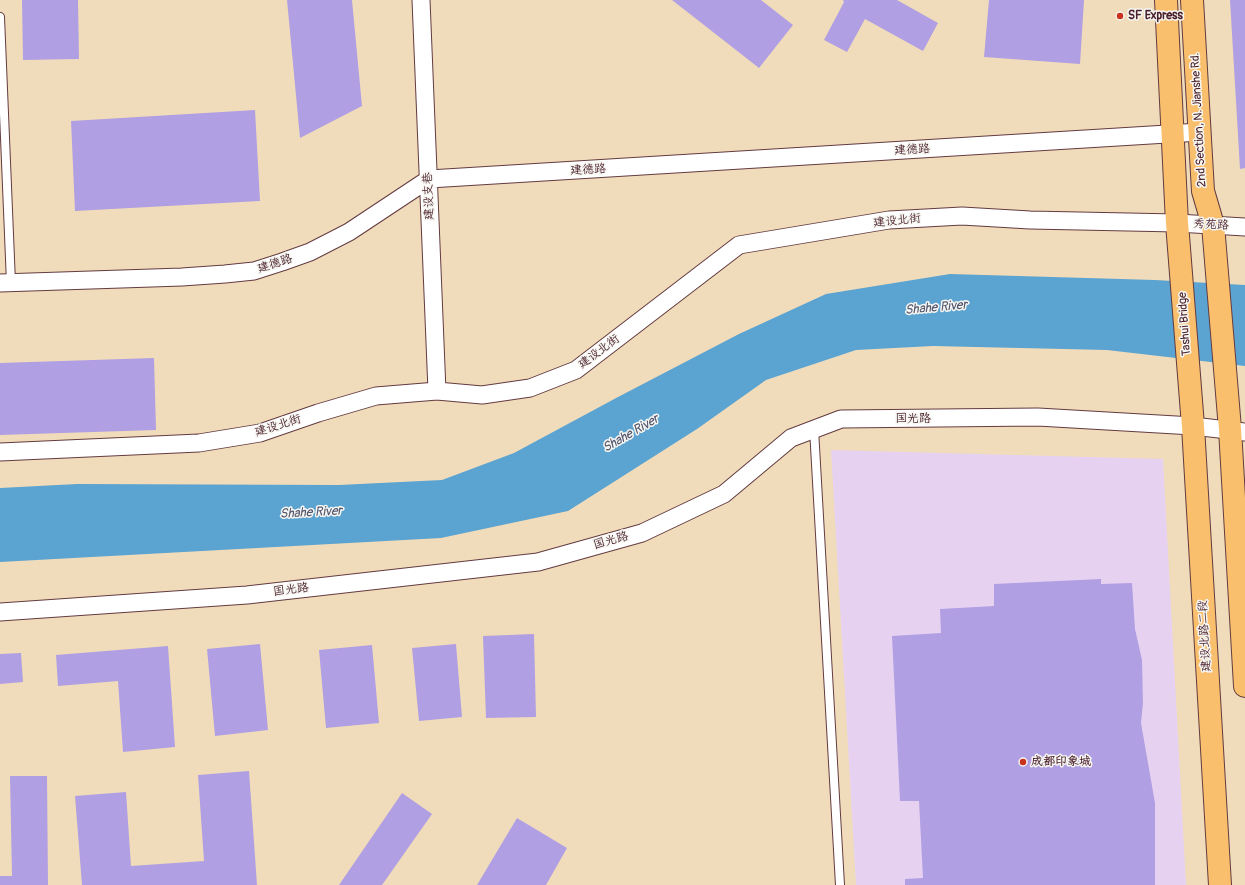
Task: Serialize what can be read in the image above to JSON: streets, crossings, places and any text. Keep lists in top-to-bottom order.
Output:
{
  "streets": {
    "main road": ["2nd Section, N. Jianshe Rd.", "Tashui Bridge", "建设北路二段"],
    "street": [
      "建德路",
      "建设支巷",
      "建设北街",
      "秀苑路",
      "国光路"
    ]
  },
  "crossings": [
    ["2nd Section, N. Jianshe Rd.", "建德路"],
    ["2nd Section, N. Jianshe Rd.", "秀苑路"],
    ["2nd Section, N. Jianshe Rd.", "国光路"],
    ["建德路", "建设支巷"],
    ["建设支巷", "建设北街"],
    ["建设北街", "秀苑路"],
    ["建设北街", "Tashui Bridge"],
    ["秀苑路", "Tashui Bridge"],
    ["Tashui Bridge", "建设北路二段"],
    ["国光路", "建设北路二段"]
  ],
  "water": ["Shahe River"],
  "places": ["SF Express", "成都印象城"]
}
